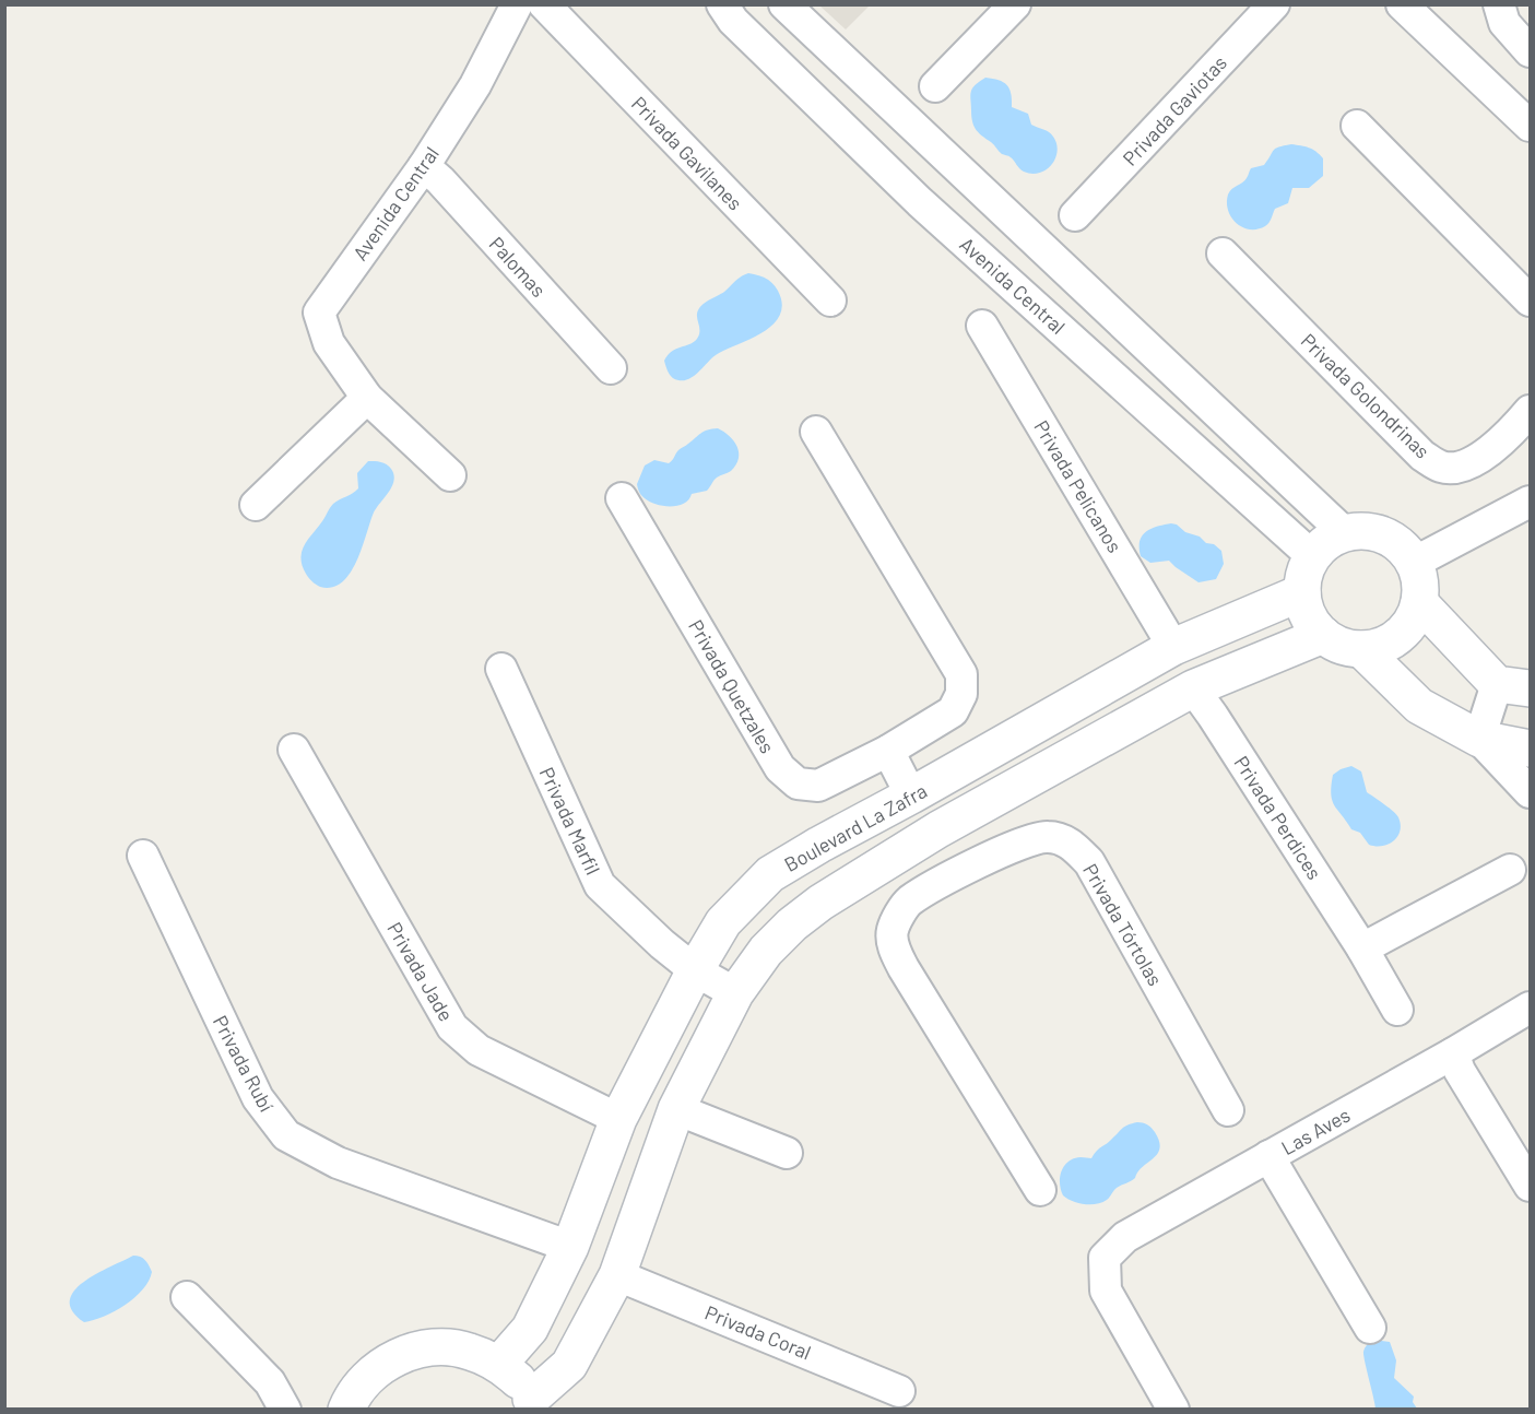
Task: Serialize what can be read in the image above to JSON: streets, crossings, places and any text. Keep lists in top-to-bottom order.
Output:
{
  "streets": {
    "street": [
      "Privada Gaviotas",
      "Privada Gavilanes",
      "Avenida Central",
      "Palomas",
      "Privada Golondrinas",
      "Privada Pelicanos",
      "Privada Quetzales",
      "Privada Perdices",
      "Privada Marfil",
      "Boulevard La Zafra",
      "Privada Tórtolas",
      "Privada Jade",
      "Privada Rubí",
      "Las Aves",
      "Privada Coral"
    ]
  },
  "crossings": [
    ["Avenida Central", "Palomas"],
    ["Avenida Central", "Boulevard La Zafra"],
    ["Privada Pelicanos", "Boulevard La Zafra"],
    ["Privada Marfil", "Boulevard La Zafra"],
    ["Boulevard La Zafra", "Privada Jade"],
    ["Boulevard La Zafra", "Privada Rubí"]
  ]
}
